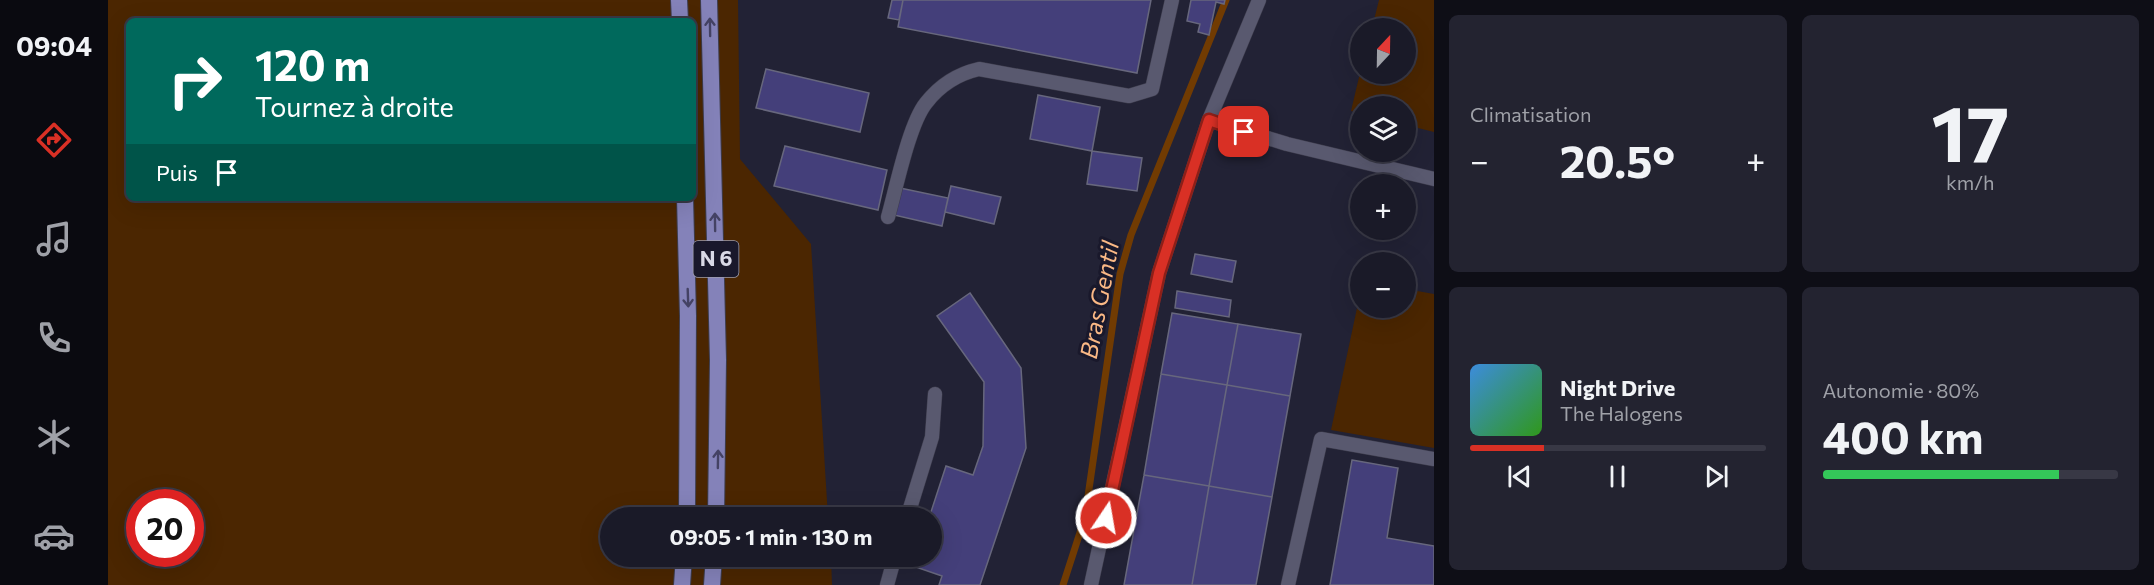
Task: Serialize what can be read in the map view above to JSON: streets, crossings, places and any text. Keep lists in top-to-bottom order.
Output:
{
  "streets": {
    "main road": ["N 6"]
  },
  "water": ["Bras Gentil"],
  "north": "top",
  "page": {
    "tabs": "09:04",
    "tile": [
      "Climatisation",
      ["17", "km/h"],
      ["Autonomie · 80%", "400 km"]
    ],
    "map_buttons": ["+", "−"],
    "turn": ["120 m", "Tournez à droite"],
    "heat": ["−", "20.5°", "+"],
    "then": "Puis",
    "song": ["Night Drive", "The Halogens"],
    "limit": "20",
    "trip": "09:05 · 1 min · 130 m"
  }
}
